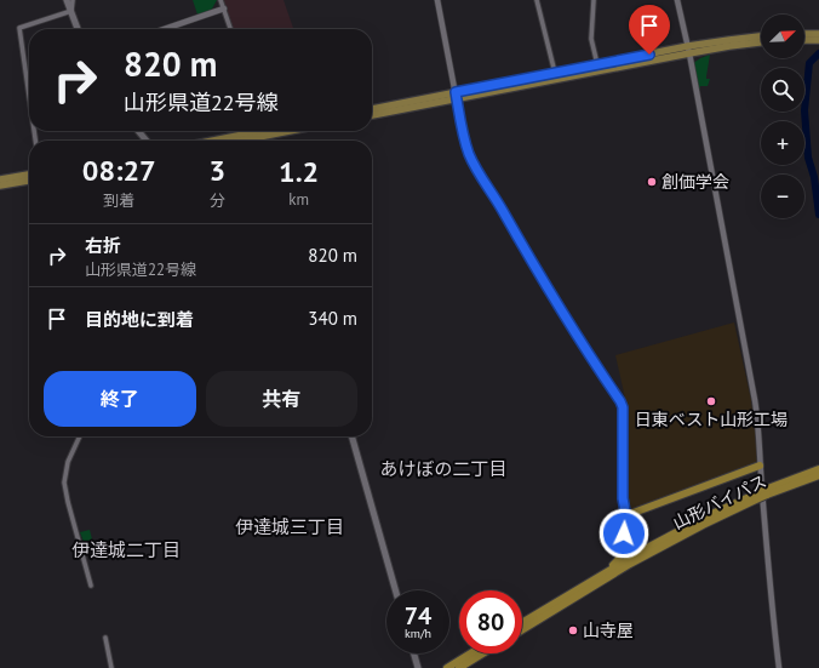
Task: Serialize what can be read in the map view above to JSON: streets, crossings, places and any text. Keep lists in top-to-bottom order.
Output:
{
  "streets": {
    "highway": ["山形バイパス"]
  },
  "districts": ["あけぼの二丁目", "伊達城三丁目", "伊達城二丁目"],
  "places": ["創価学会", "日東ベスト山形工場", "山寺屋"],
  "north": "top right",
  "page": {
    "map_buttons": ["+", "−"],
    "turn": ["820 m", "山形県道22号線"],
    "eta": [
      "08:27",
      "到着",
      "3",
      "分",
      "1.2",
      "km"
    ],
    "list": [
      {
        "name": "右折",
        "note": "山形県道22号線",
        "value": "820 m"
      },
      {
        "name": "目的地に到着",
        "value": "340 m"
      }
    ],
    "buttons": ["終了", "共有"],
    "speed": "74 km/h",
    "limit": "80"
  }
}
